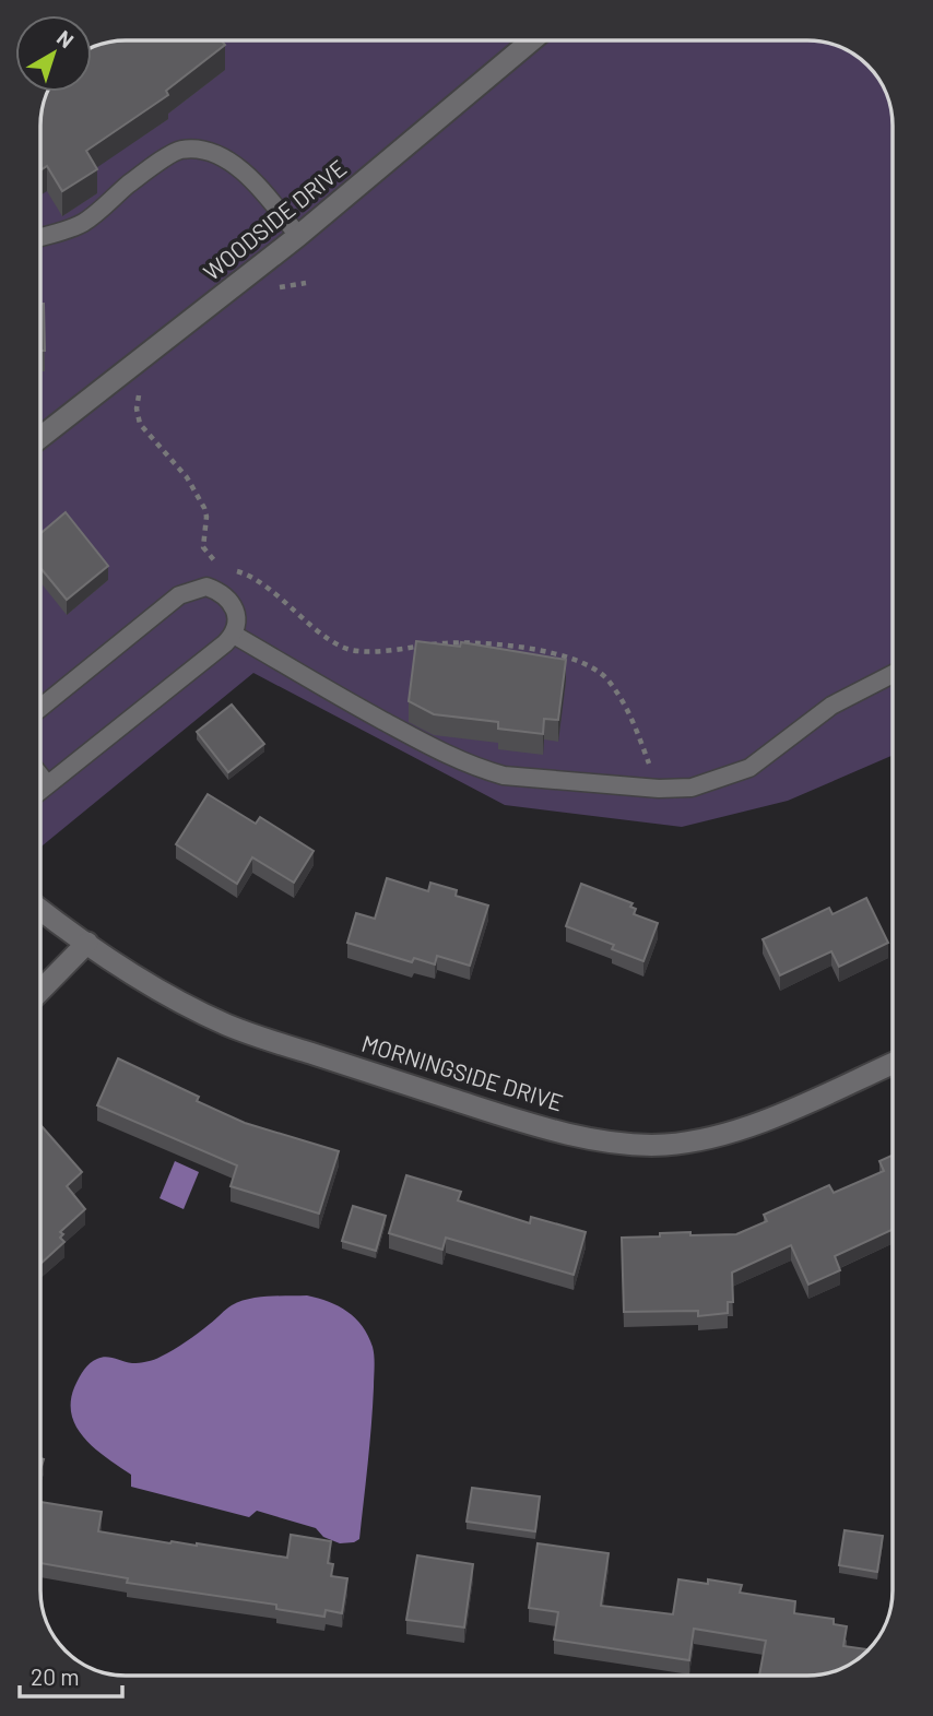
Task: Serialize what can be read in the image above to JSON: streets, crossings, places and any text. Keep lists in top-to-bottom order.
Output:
{
  "streets": {
    "street": ["WOODSIDE DRIVE", "MORNINGSIDE DRIVE"]
  },
  "scale_bar": "20 m",
  "north": "top right"
}
